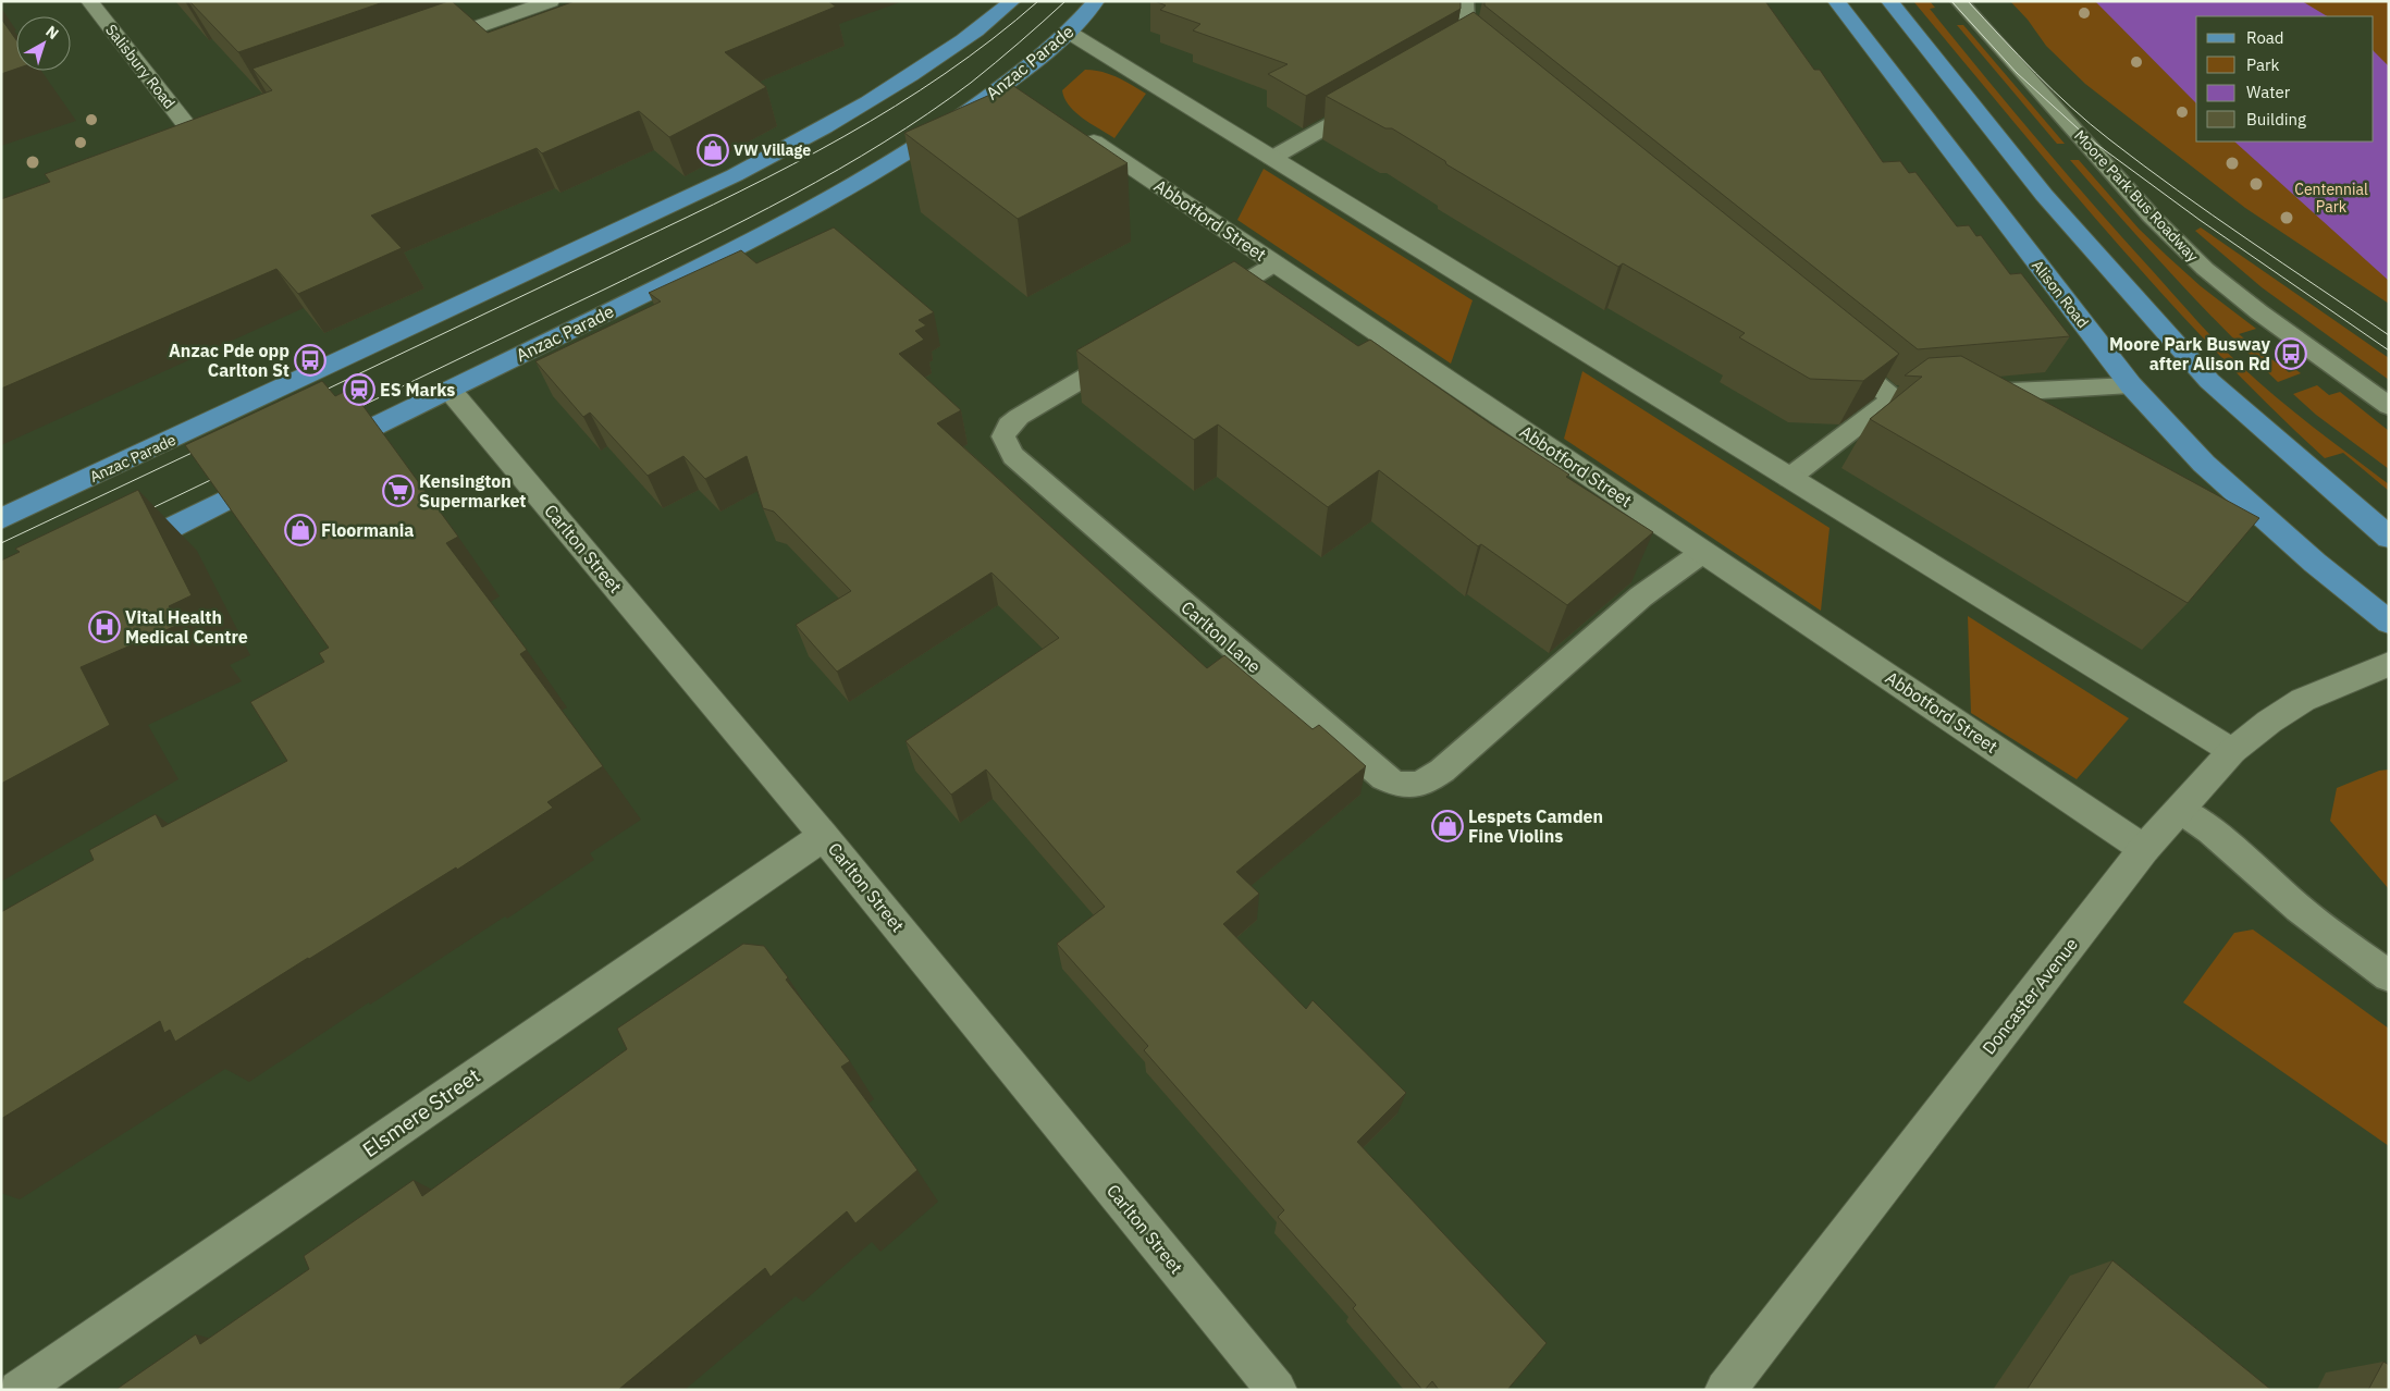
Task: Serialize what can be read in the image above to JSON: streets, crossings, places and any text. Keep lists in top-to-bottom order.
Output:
{
  "streets": {
    "main road": ["Anzac Parade", "Alison Road"],
    "street": [
      "Salisbury Road",
      "Abbotford Street",
      "Carlton Street",
      "Doncaster Avenue",
      "Elsmere Street"
    ],
    "lane": ["Moore Park Bus Roadway", "Carlton Lane"]
  },
  "crossings": [
    ["Anzac Parade", "Carlton Street"],
    ["Abbotford Street", "Carlton Lane"],
    ["Abbotford Street", "Doncaster Avenue"],
    ["Carlton Street", "Elsmere Street"]
  ],
  "parks": ["Centennial Park"],
  "places": {
    "shop": ["VW Village", "Floormania", "Lespets Camden Fine Violins"],
    "bus stop": ["Moore Park Busway after Alison Rd", "Anzac Pde opp Carlton St"],
    "station": ["ES Marks"],
    "supermarket": ["Kensington Supermarket"],
    "hospital": ["Vital Health Medical Centre"]
  },
  "legend": [
    "Road",
    "Park",
    "Water",
    "Building"
  ],
  "north": "top right"
}
